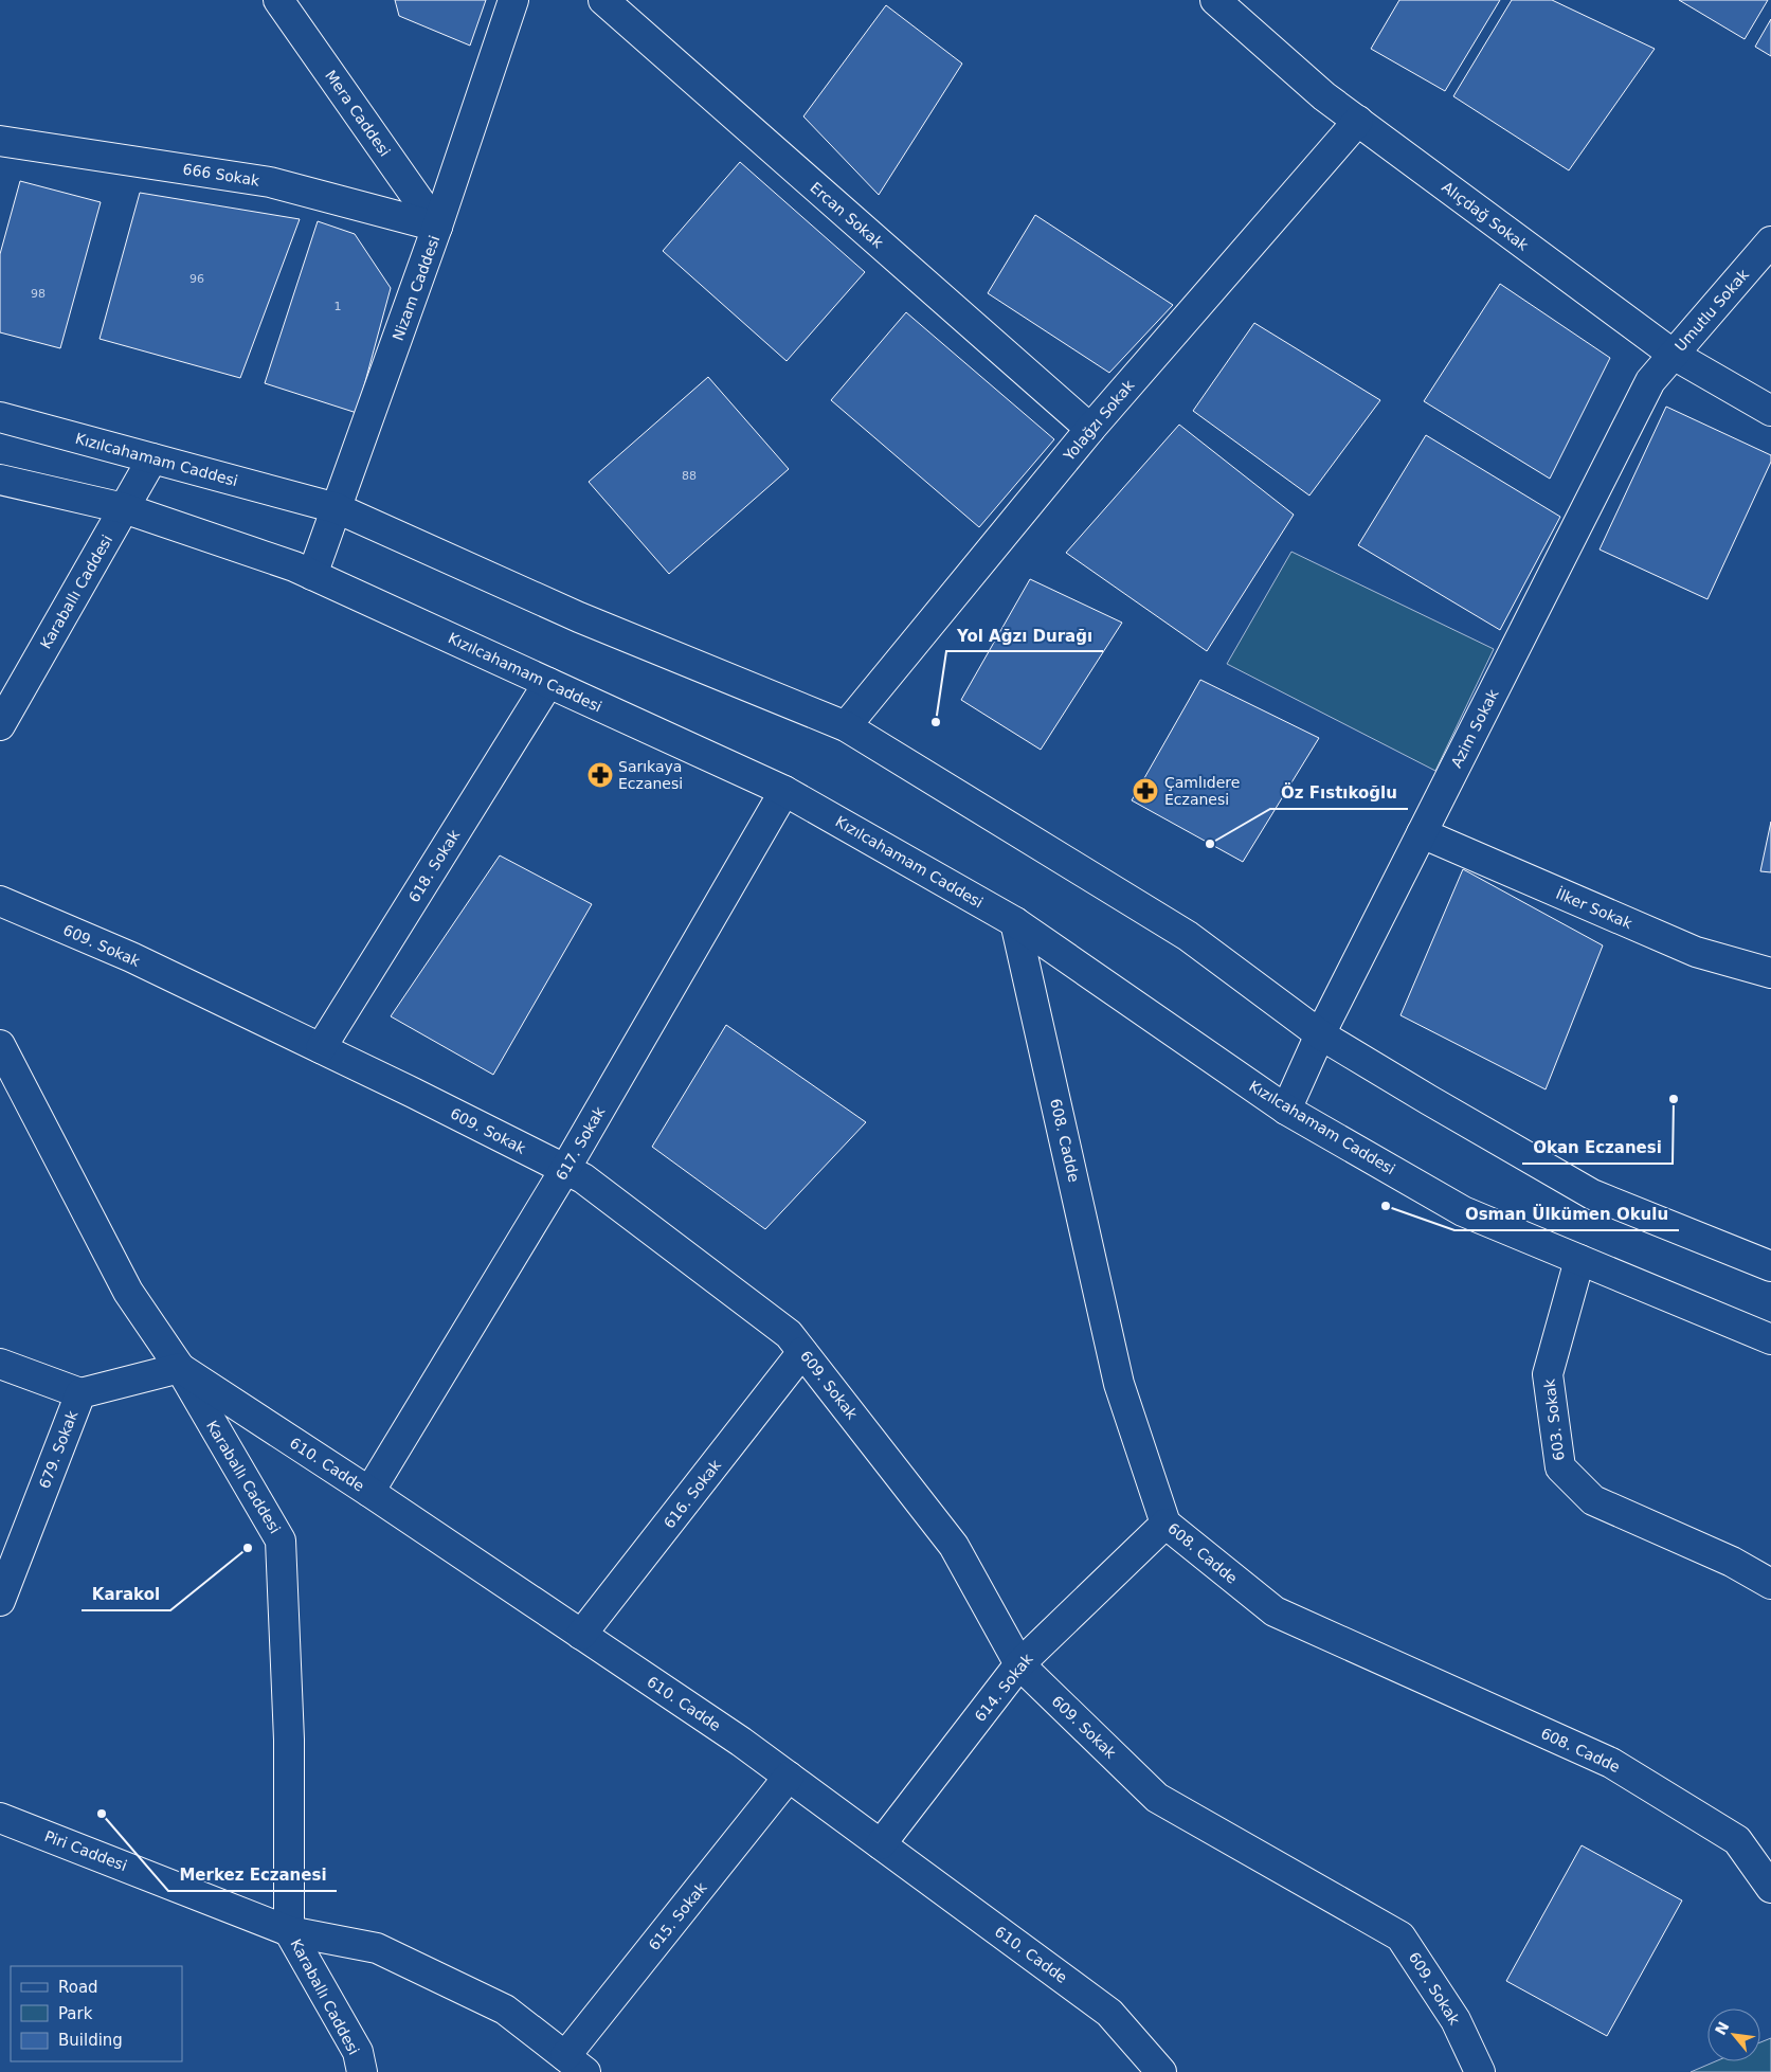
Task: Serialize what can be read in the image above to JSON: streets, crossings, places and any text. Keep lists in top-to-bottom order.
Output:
{
  "streets": {
    "street": [
      "Mera Caddesi",
      "666 Sokak",
      "Ercan Sokak",
      "Alıçdağ Sokak",
      "Nizam Caddesi",
      "Umutlu Sokak",
      "Yolağzı Sokak",
      "Kızılcahamam Caddesi",
      "Karaballı Caddesi",
      "Azim Sokak",
      "618. Sokak",
      "İlker Sokak",
      "609. Sokak",
      "608. Cadde",
      "617. Sokak",
      "603. Sokak",
      "679. Sokak",
      "610. Cadde",
      "616. Sokak",
      "614. Sokak",
      "Piri Caddesi",
      "615. Sokak"
    ]
  },
  "crossings": [
    ["Mera Caddesi", "666 Sokak"],
    ["Mera Caddesi", "Nizam Caddesi"],
    ["666 Sokak", "Nizam Caddesi"],
    ["Ercan Sokak", "Yolağzı Sokak"],
    ["Alıçdağ Sokak", "Umutlu Sokak"],
    ["Alıçdağ Sokak", "Yolağzı Sokak"],
    ["Alıçdağ Sokak", "Azim Sokak"],
    ["Nizam Caddesi", "Kızılcahamam Caddesi"],
    ["Umutlu Sokak", "Azim Sokak"],
    ["Yolağzı Sokak", "Kızılcahamam Caddesi"],
    ["Kızılcahamam Caddesi", "Karaballı Caddesi"],
    ["Kızılcahamam Caddesi", "Azim Sokak"],
    ["Kızılcahamam Caddesi", "618. Sokak"],
    ["Kızılcahamam Caddesi", "608. Cadde"],
    ["Kızılcahamam Caddesi", "617. Sokak"],
    ["Kızılcahamam Caddesi", "603. Sokak"],
    ["Karaballı Caddesi", "679. Sokak"],
    ["Karaballı Caddesi", "610. Cadde"],
    ["Karaballı Caddesi", "Piri Caddesi"],
    ["Azim Sokak", "İlker Sokak"],
    ["618. Sokak", "609. Sokak"],
    ["609. Sokak", "617. Sokak"],
    ["609. Sokak", "616. Sokak"],
    ["609. Sokak", "614. Sokak"],
    ["608. Cadde", "614. Sokak"],
    ["617. Sokak", "610. Cadde"],
    ["679. Sokak", "610. Cadde"],
    ["610. Cadde", "616. Sokak"],
    ["610. Cadde", "614. Sokak"],
    ["610. Cadde", "615. Sokak"],
    ["Piri Caddesi", "615. Sokak"]
  ],
  "places": {
    "other": [
      "Yol Ağzı Durağı",
      "Öz Fıstıkoğlu",
      "Okan Eczanesi",
      "Osman Ülkümen Okulu",
      "Karakol",
      "Merkez Eczanesi"
    ],
    "pharmacy": ["Sarıkaya Eczanesi", "Çamlıdere Eczanesi"]
  },
  "house_numbers": [
    "96",
    "98",
    "1",
    "88"
  ],
  "legend": ["Road", "Park", "Building"],
  "north": "top left"
}
